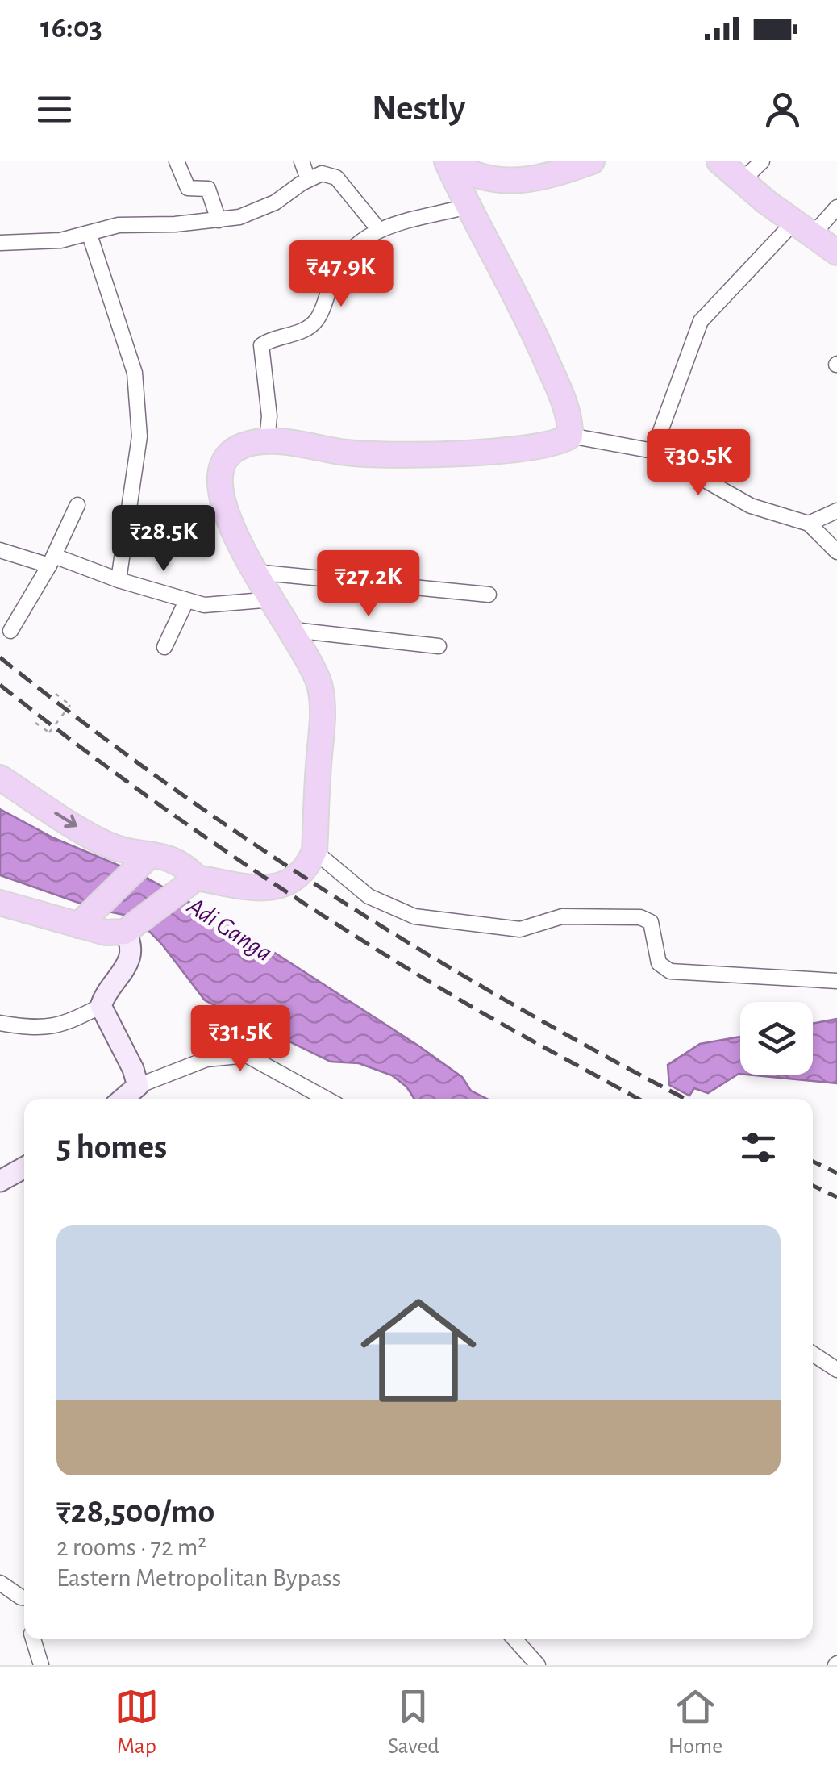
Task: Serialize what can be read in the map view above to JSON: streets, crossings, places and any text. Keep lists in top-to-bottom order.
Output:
{
  "water": ["Adi Ganga"],
  "page": {
    "status": "16:03",
    "header": "Nestly",
    "price": [
      "₹47.9K",
      "₹30.5K",
      "₹28.5K",
      "₹27.2K",
      "₹31.5K"
    ],
    "heading": "5 homes",
    "list": [
      {
        "name": "₹28,500/mo",
        "note": "2 rooms · 72 m² · Eastern Metropolitan Bypass"
      }
    ],
    "tabs": ["Map", "Saved", "Home"]
  }
}
